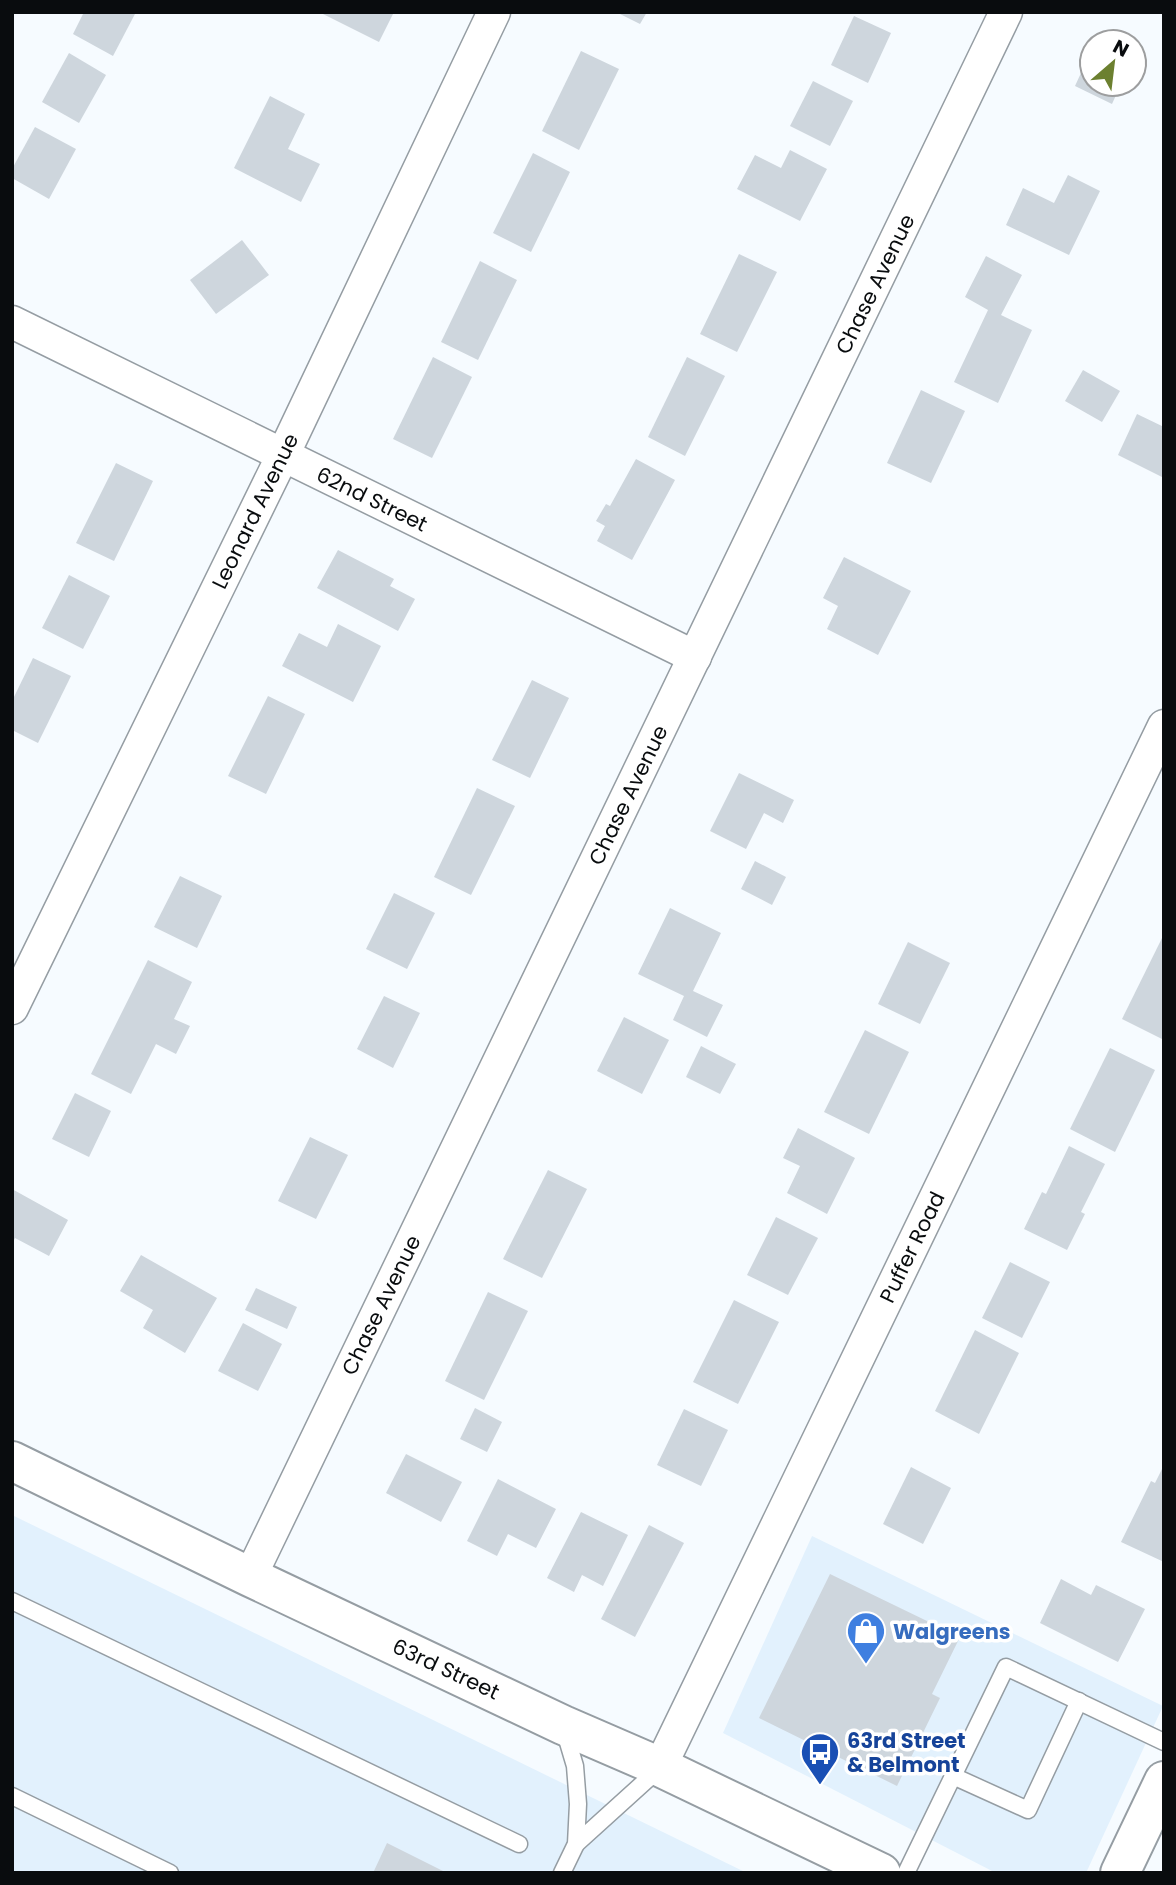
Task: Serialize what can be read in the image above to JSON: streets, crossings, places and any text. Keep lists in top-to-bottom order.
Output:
{
  "streets": {
    "main road": ["63rd Street"],
    "street": [
      "Chase Avenue",
      "62nd Street",
      "Leonard Avenue",
      "Puffer Road"
    ]
  },
  "crossings": [
    ["Chase Avenue", "62nd Street"],
    ["Chase Avenue", "63rd Street"],
    ["62nd Street", "Leonard Avenue"],
    ["Puffer Road", "63rd Street"]
  ],
  "places": {
    "shop": ["Walgreens"],
    "bus stop": ["63rd Street & Belmont"]
  },
  "north": "top right"
}
